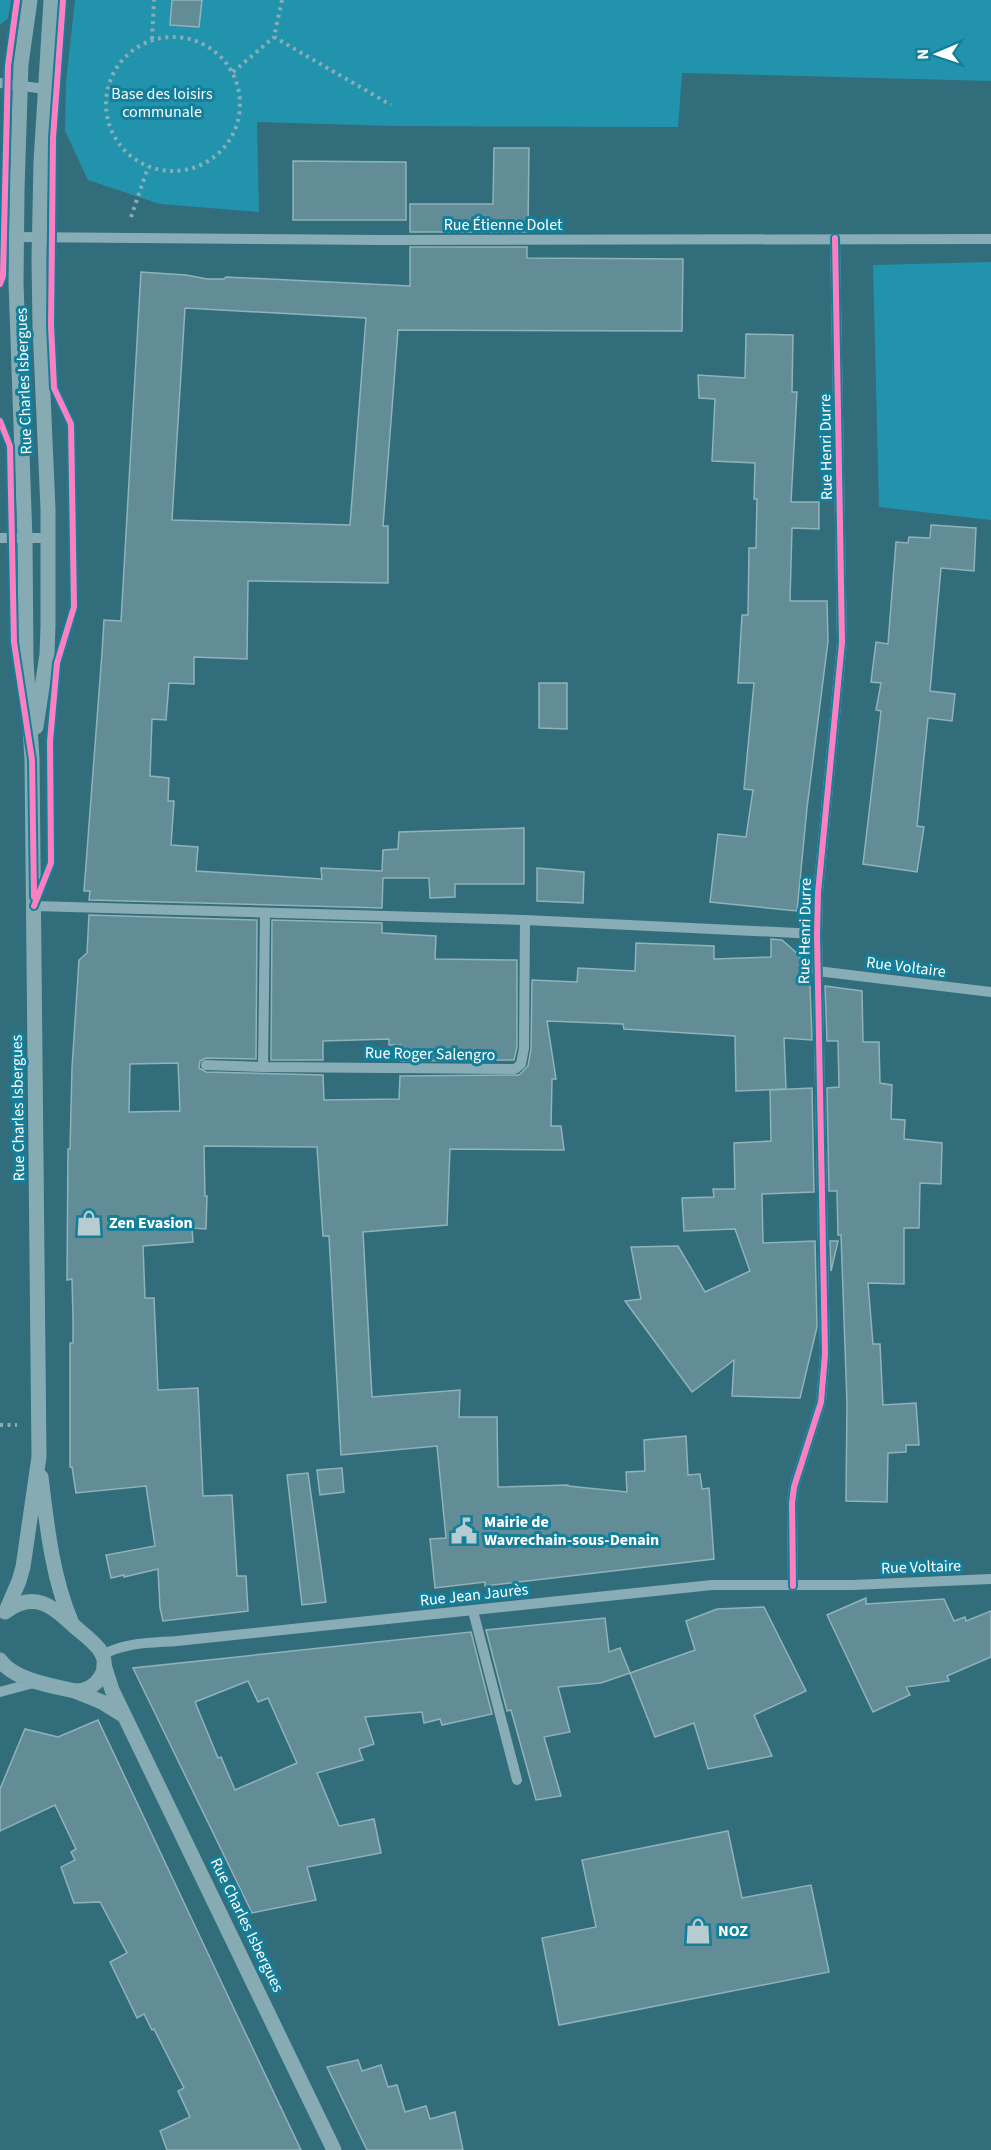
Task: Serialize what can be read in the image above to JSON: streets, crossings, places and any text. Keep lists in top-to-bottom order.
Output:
{
  "streets": {
    "main road": ["Rue Charles Isbergues"],
    "street": [
      "Rue Étienne Dolet",
      "Rue Henri Durre",
      "Rue Voltaire",
      "Rue Roger Salengro",
      "Rue Jean Jaurès"
    ]
  },
  "crossings": [
    ["Rue Étienne Dolet", "Rue Charles Isbergues"],
    ["Rue Étienne Dolet", "Rue Henri Durre"],
    ["Rue Charles Isbergues", "Rue Jean Jaurès"],
    ["Rue Henri Durre", "Rue Voltaire"],
    ["Rue Henri Durre", "Rue Jean Jaurès"],
    ["Rue Voltaire", "Rue Jean Jaurès"]
  ],
  "parks": ["Base des loisirs communale"],
  "places": {
    "shop": ["Zen Evasion", "NOZ"],
    "public building": ["Mairie de Wavrechain-sous-Denain"]
  },
  "north": "left"
}
